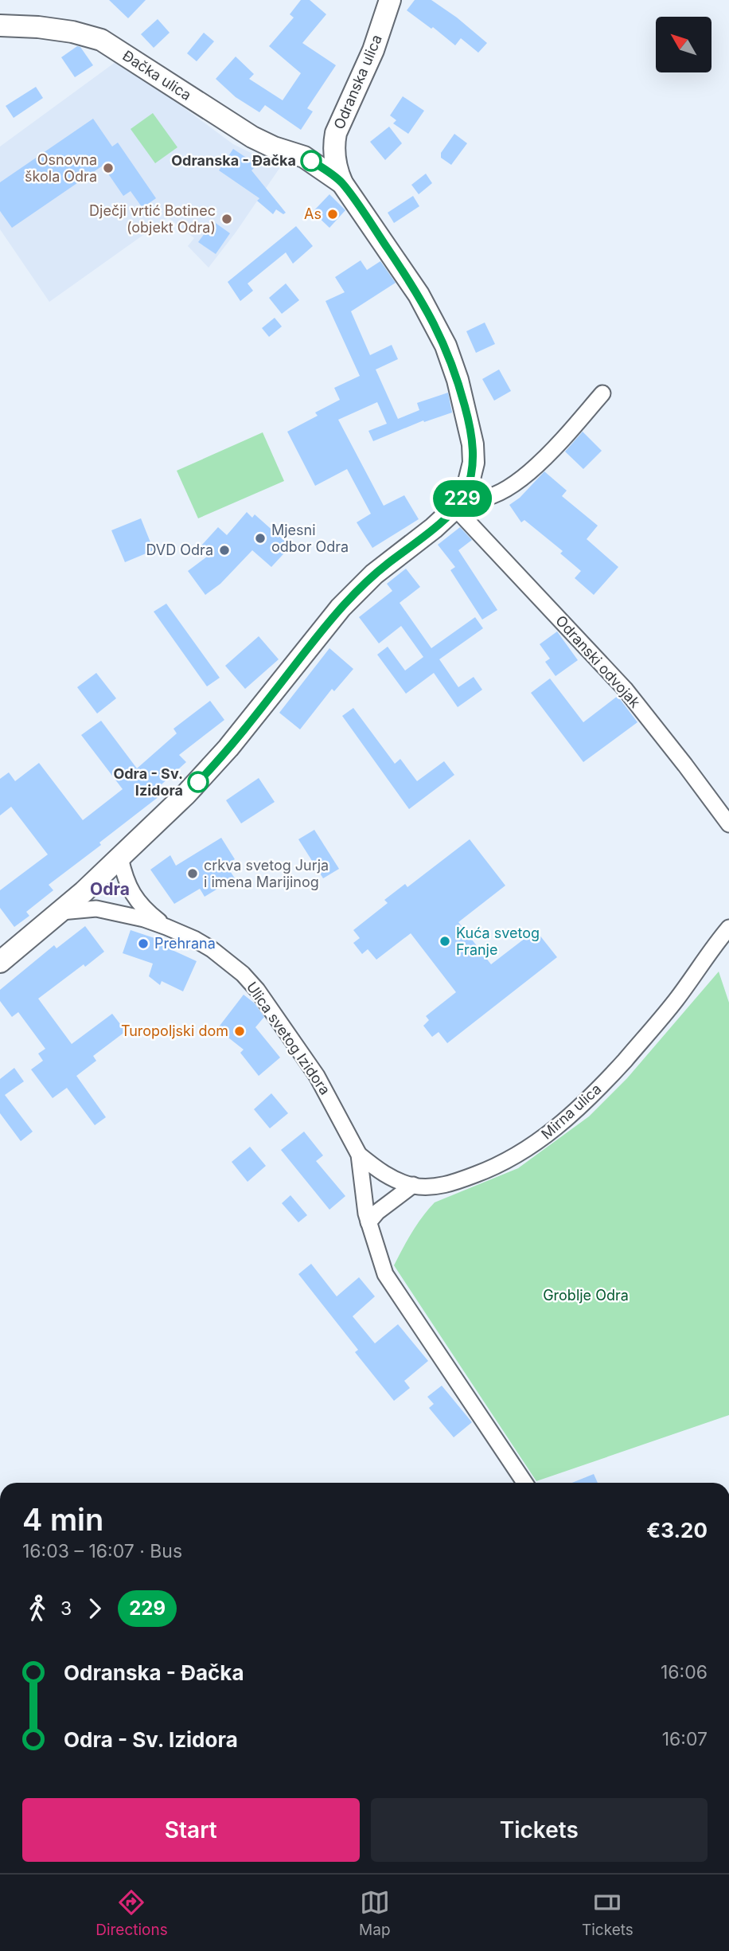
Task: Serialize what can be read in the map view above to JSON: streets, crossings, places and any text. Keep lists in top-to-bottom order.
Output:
{
  "streets": {
    "street": [
      "Đačka ulica",
      "Odranska ulica",
      "Odranski odvojak",
      "Ulica svetog Izidora",
      "Mirna ulica"
    ]
  },
  "crossings": [
    ["Đačka ulica", "Odranska ulica"],
    ["Odranska ulica", "Odranski odvojak"],
    ["Ulica svetog Izidora", "Mirna ulica"]
  ],
  "districts": ["Odra"],
  "parks": ["Groblje Odra"],
  "places": [
    "Odranska - Đačka",
    "Osnovna škola Odra",
    "As",
    "Dječji vrtić Botinec (objekt Odra)",
    "Mjesni odbor Odra",
    "DVD Odra",
    "Odra - Sv. Izidora",
    "crkva svetog Jurja i imena Marijinog",
    "Kuća svetog Franje",
    "Prehrana",
    "Turopoljski dom"
  ],
  "lines": ["bus line 229"],
  "north": "top left",
  "page": {
    "on_map": "229",
    "heading": ["4 min", "16:03 – 16:07 · Bus", "€3.20"],
    "legs": ["3", "229"],
    "list": [
      {
        "name": "Odranska - Đačka",
        "value": "16:06"
      },
      {
        "name": "Odra - Sv. Izidora",
        "value": "16:07"
      }
    ],
    "buttons": ["Start", "Tickets"],
    "tabs": ["Directions", "Map", "Tickets"]
  }
}
